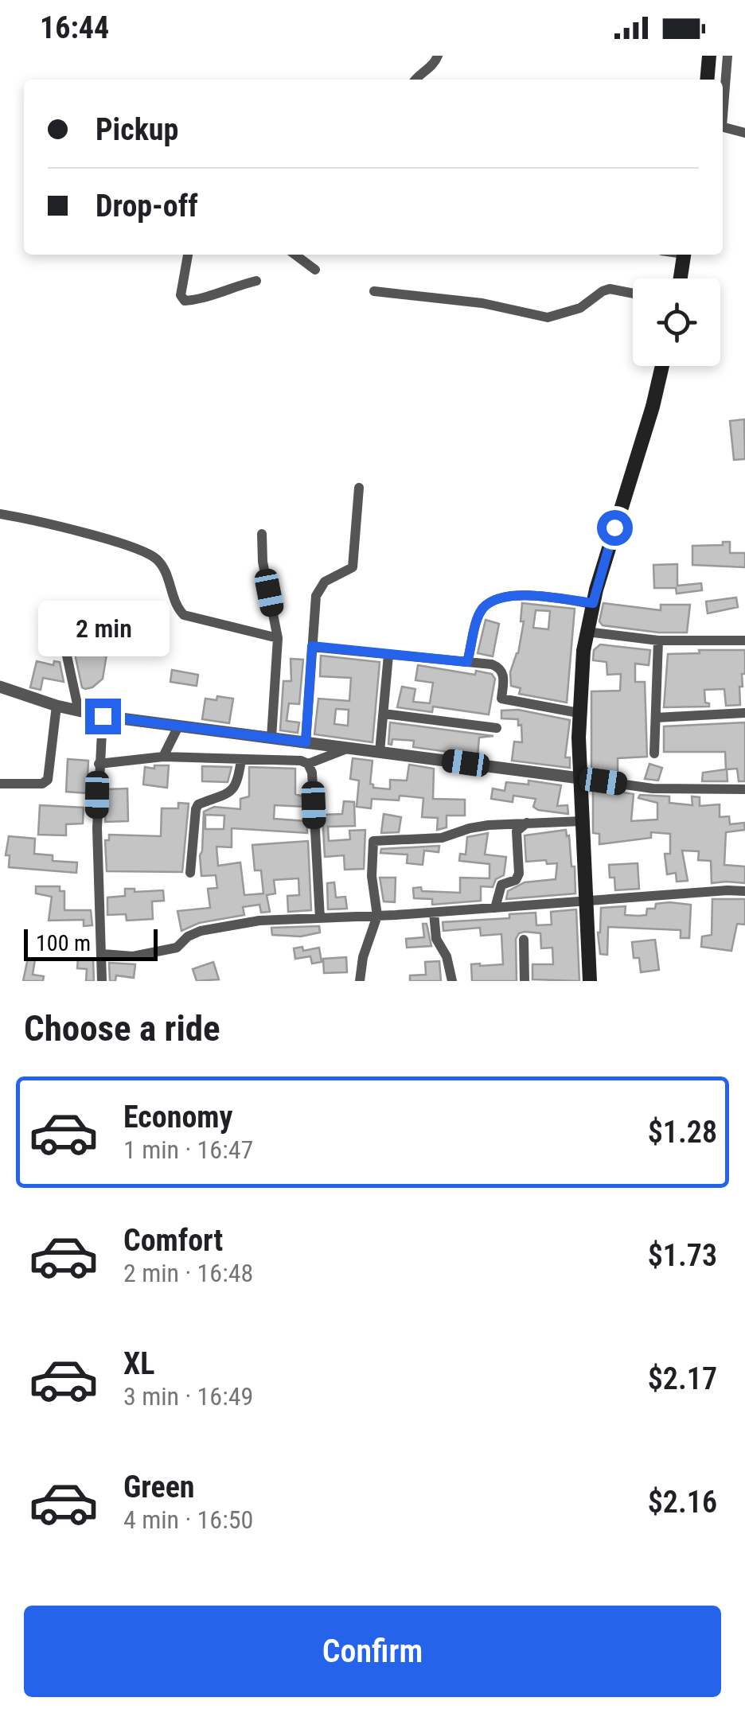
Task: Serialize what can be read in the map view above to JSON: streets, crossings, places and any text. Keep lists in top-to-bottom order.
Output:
{
  "scale_bar": "100 m",
  "page": {
    "status": "16:44",
    "banner": ["Pickup", "Drop-off"],
    "bubble": "2 min",
    "scale": "100 m",
    "heading": "Choose a ride",
    "list": [
      {
        "name": "Economy",
        "note": "1 min · 16:47",
        "value": "$1.28"
      },
      {
        "name": "Comfort",
        "note": "2 min · 16:48",
        "value": "$1.73"
      },
      {
        "name": "XL",
        "note": "3 min · 16:49",
        "value": "$2.17"
      },
      {
        "name": "Green",
        "note": "4 min · 16:50",
        "value": "$2.16"
      }
    ],
    "buttons": "Confirm"
  }
}
